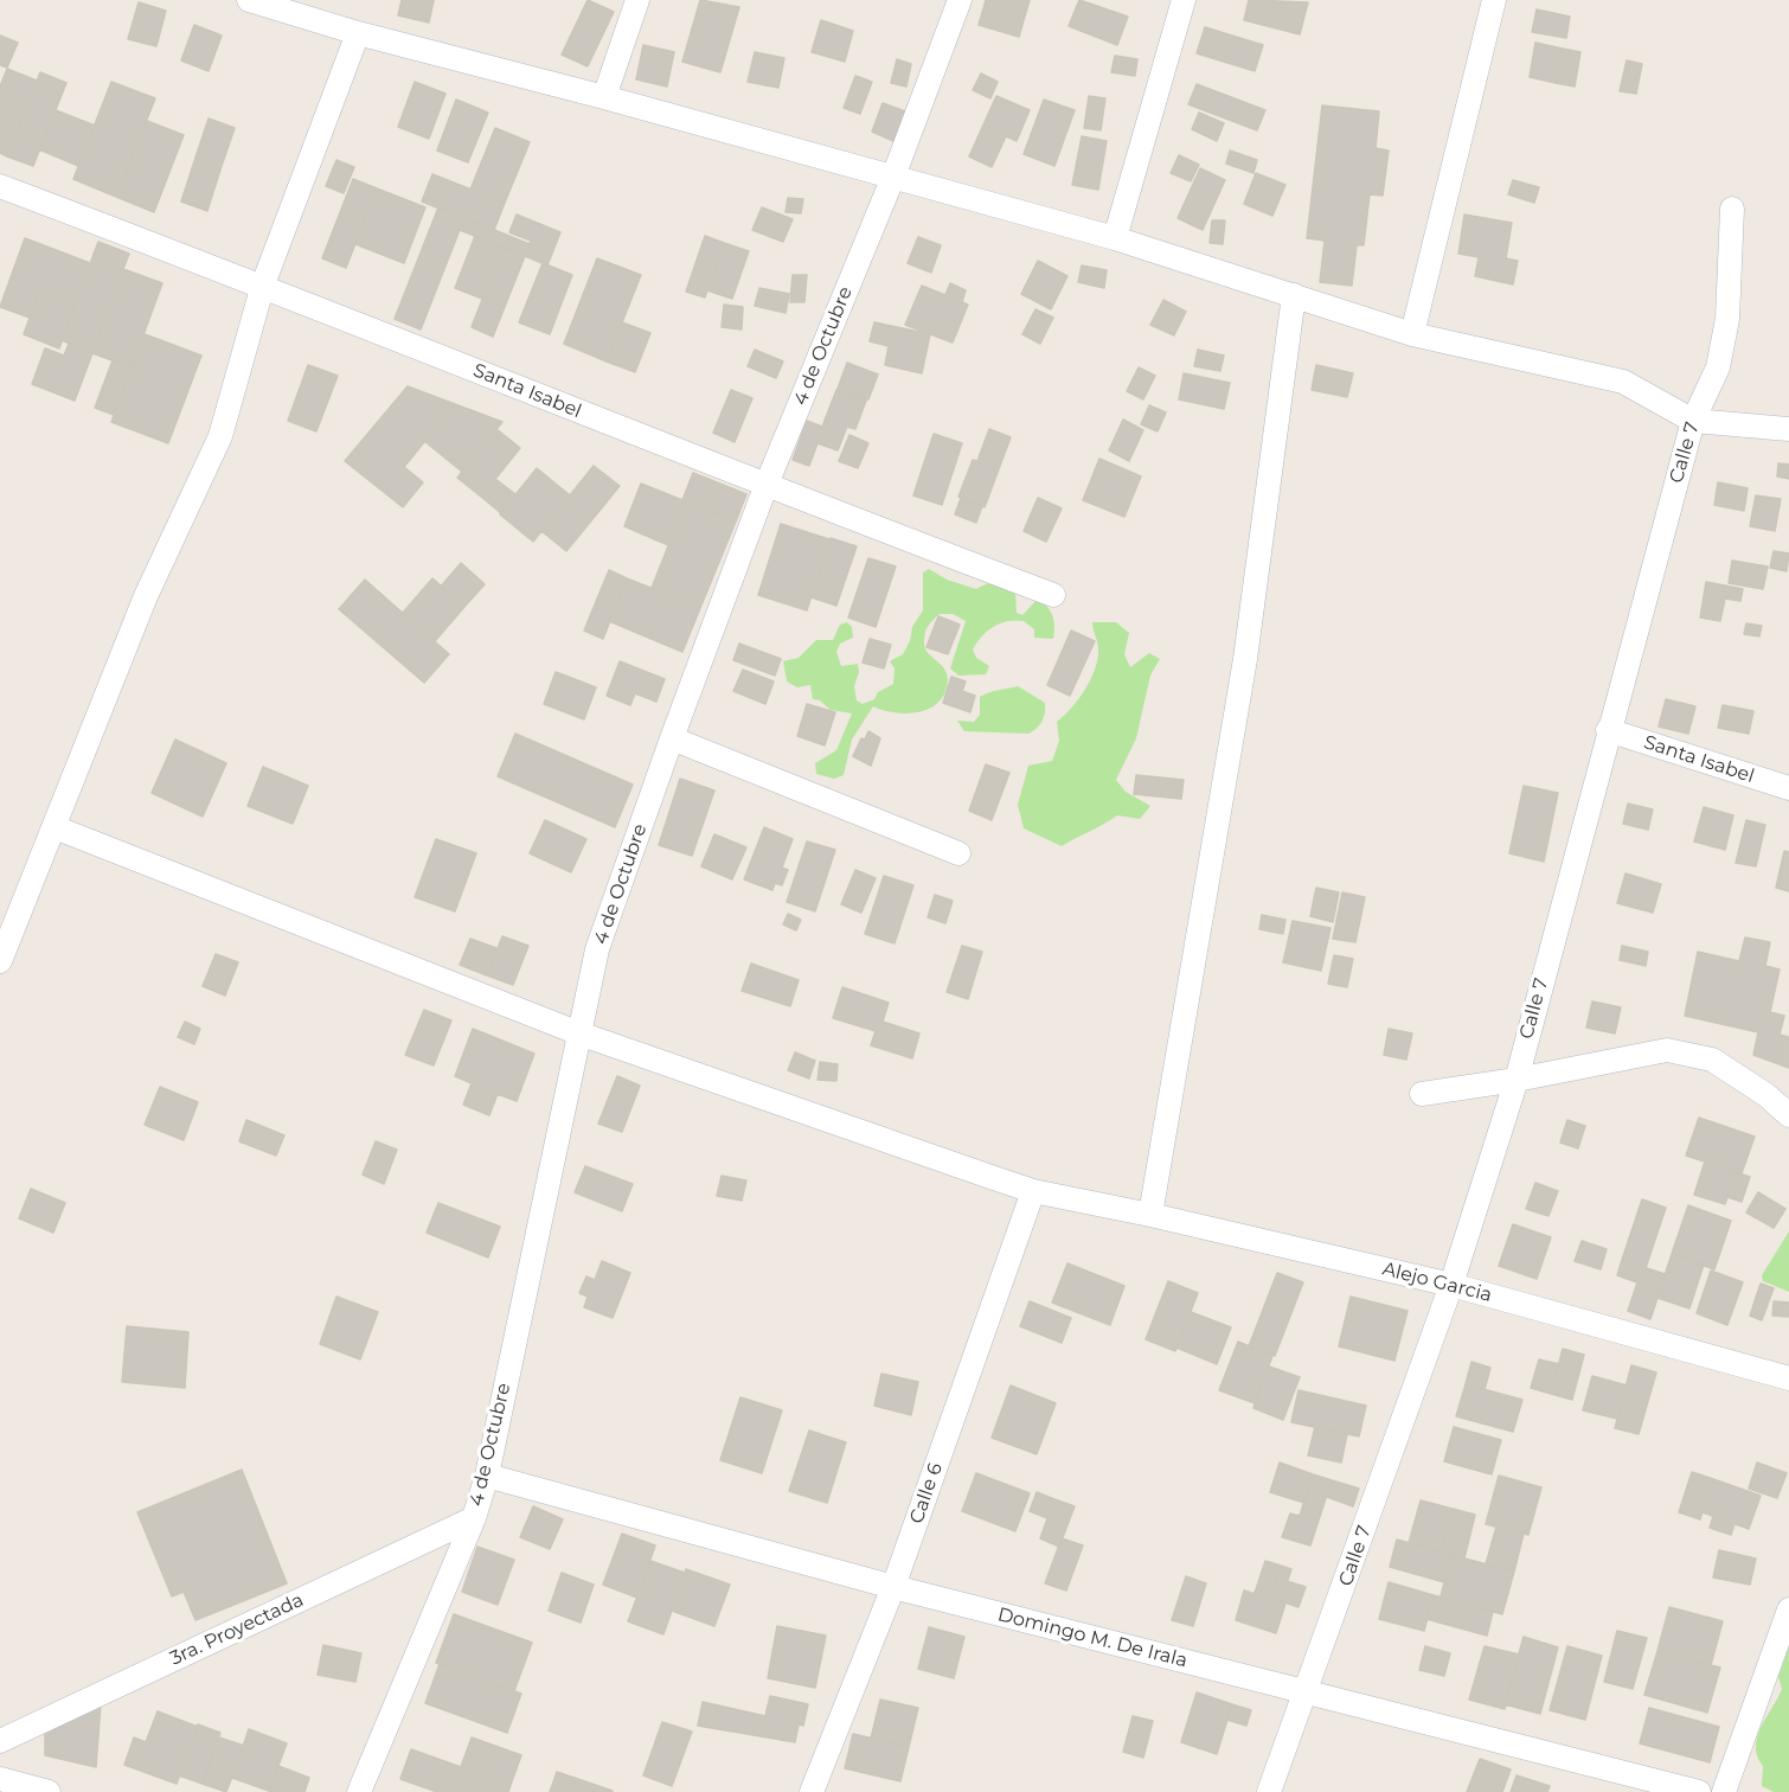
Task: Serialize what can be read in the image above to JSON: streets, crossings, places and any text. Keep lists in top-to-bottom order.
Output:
{
  "streets": {
    "street": [
      "4 de Octubre",
      "Santa Isabel",
      "Calle 7",
      "Alejo Garcia",
      "Calle 6",
      "3ra. Proyectada",
      "Domingo M. De Irala"
    ]
  },
  "crossings": [
    ["4 de Octubre", "Santa Isabel"],
    ["4 de Octubre", "Alejo Garcia"],
    ["4 de Octubre", "3ra. Proyectada"],
    ["4 de Octubre", "Domingo M. De Irala"],
    ["Santa Isabel", "Calle 7"],
    ["Calle 7", "Alejo Garcia"],
    ["Calle 7", "Domingo M. De Irala"],
    ["Alejo Garcia", "Calle 6"],
    ["Calle 6", "Domingo M. De Irala"]
  ]
}
